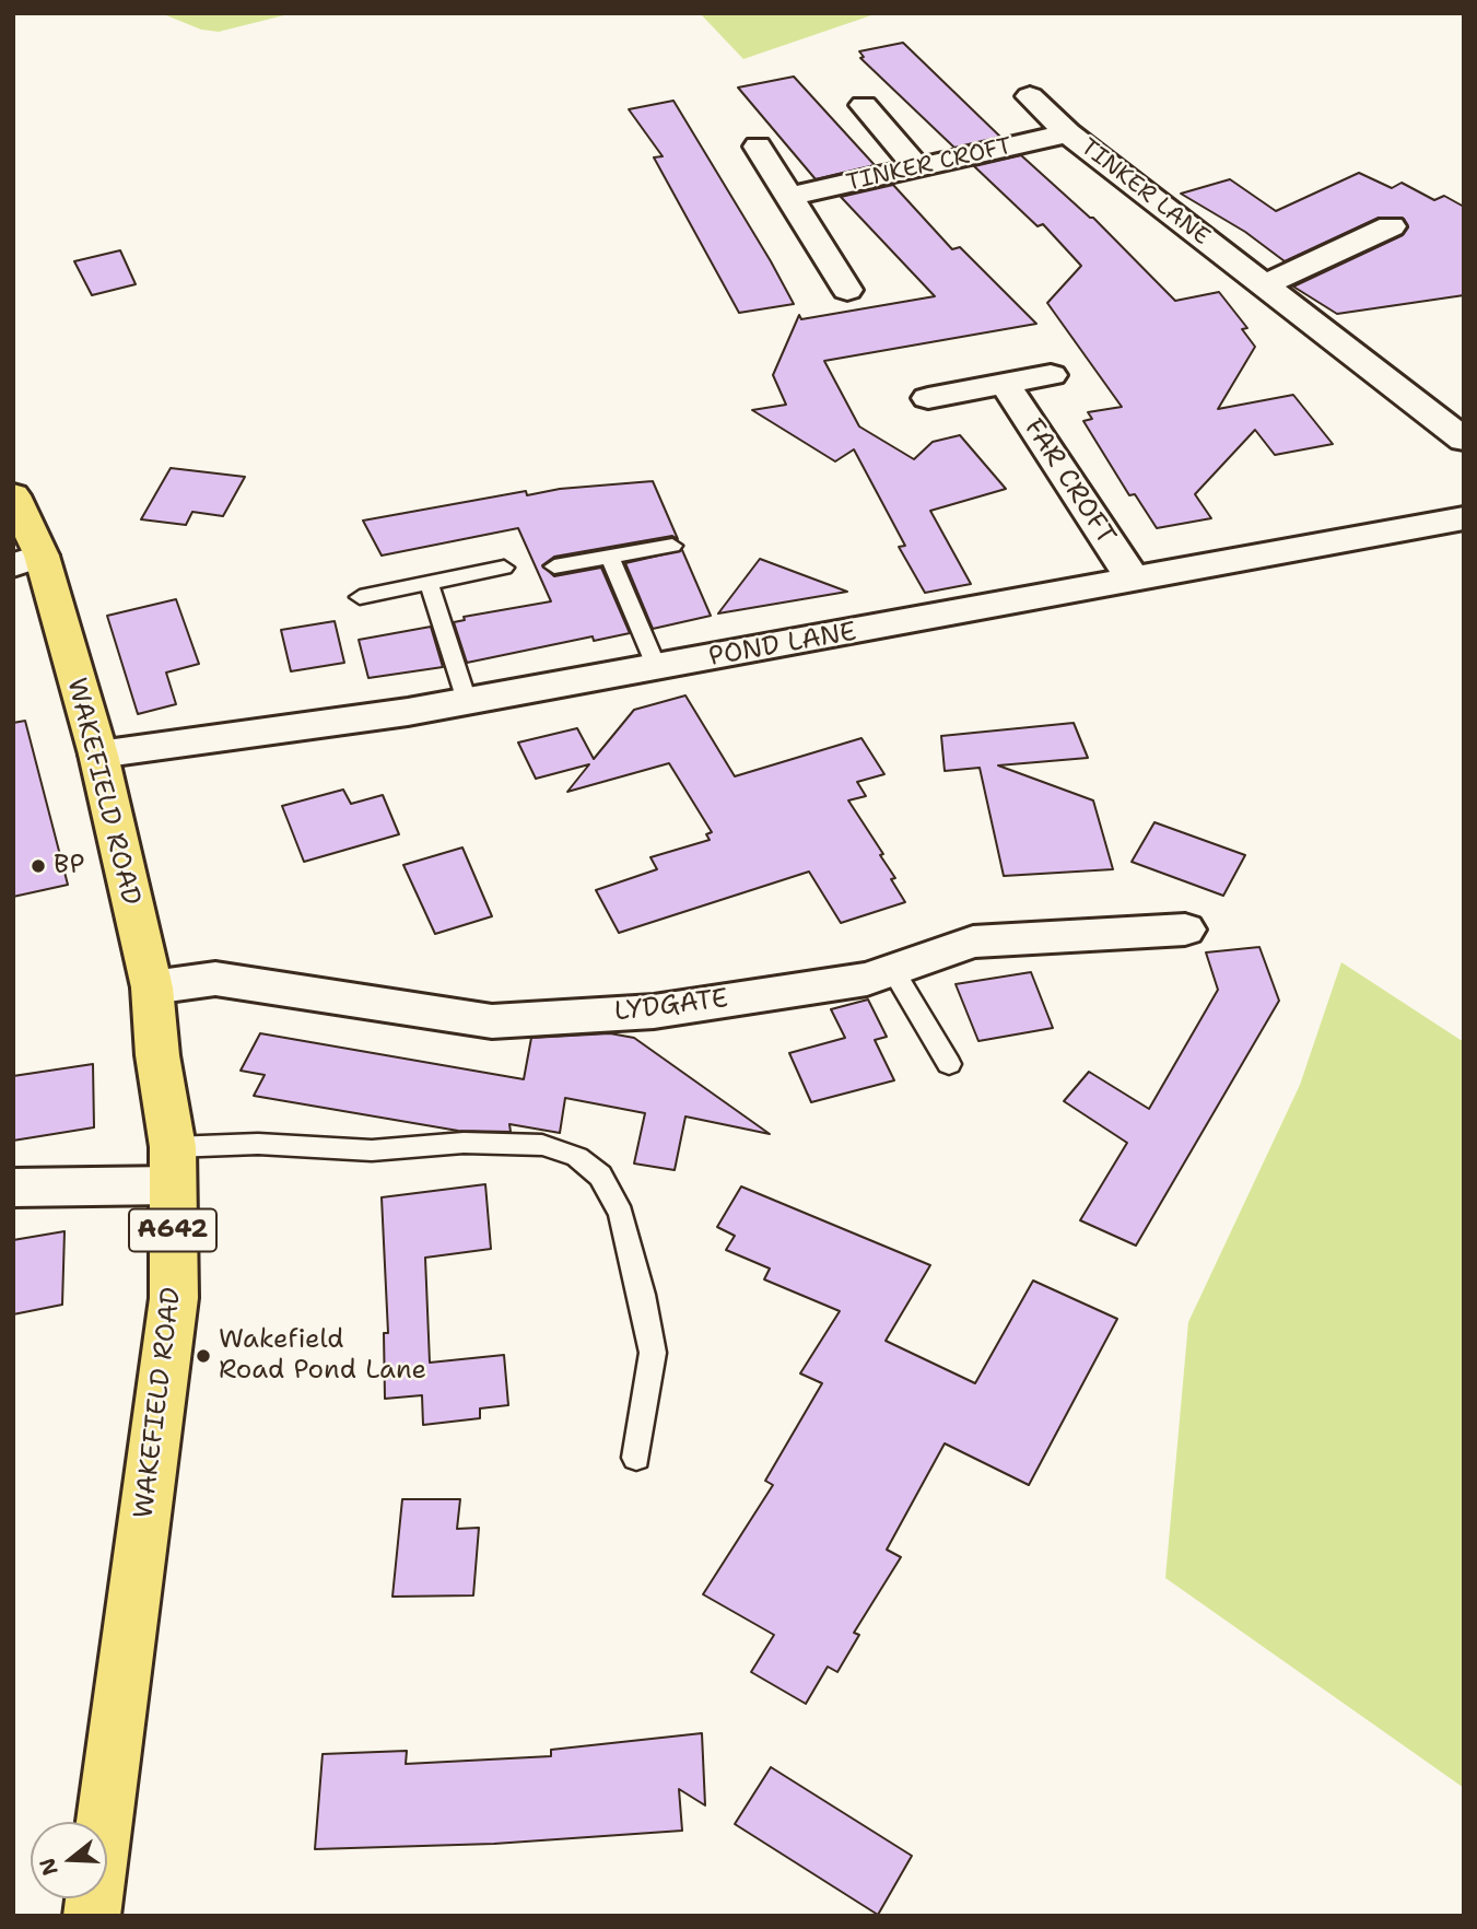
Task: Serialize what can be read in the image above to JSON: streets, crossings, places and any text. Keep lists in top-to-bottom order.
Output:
{
  "streets": {
    "highway": ["WAKEFIELD ROAD", "A642"],
    "street": [
      "TINKER CROFT",
      "TINKER LANE",
      "FAR CROFT",
      "POND LANE",
      "LYDGATE"
    ]
  },
  "crossings": [
    ["TINKER CROFT", "TINKER LANE"],
    ["FAR CROFT", "POND LANE"],
    ["POND LANE", "WAKEFIELD ROAD"],
    ["WAKEFIELD ROAD", "LYDGATE"]
  ],
  "places": ["BP", "Wakefield Road Pond Lane"],
  "north": "left"
}
